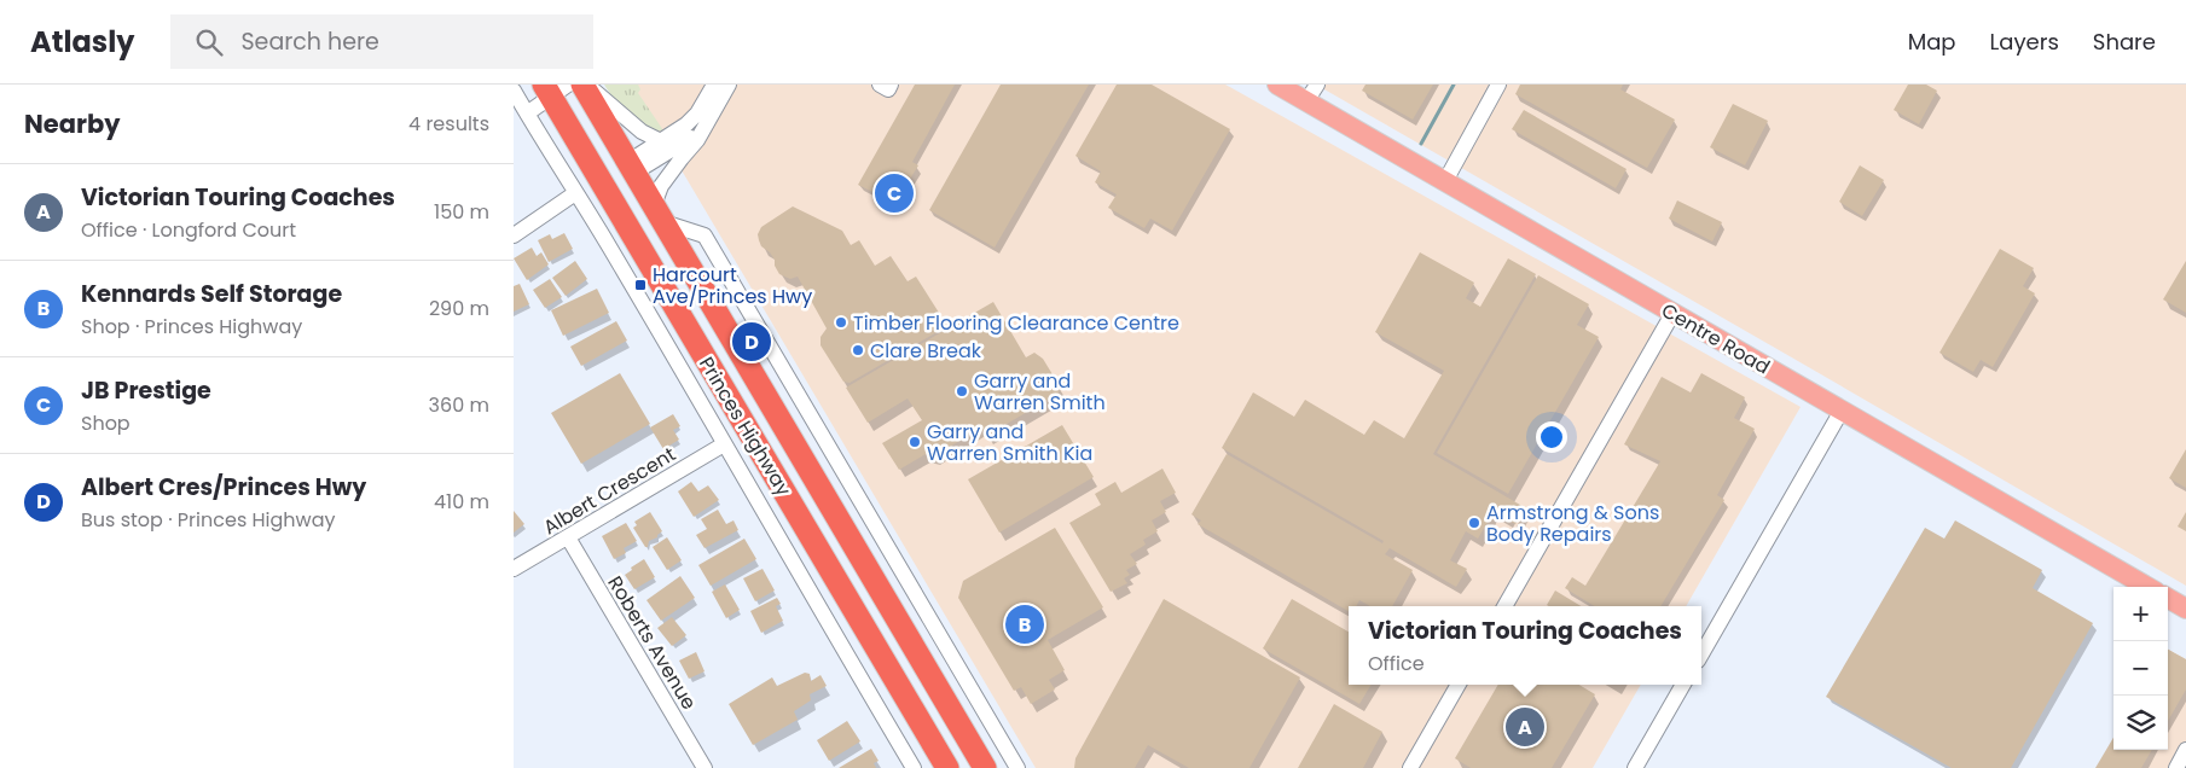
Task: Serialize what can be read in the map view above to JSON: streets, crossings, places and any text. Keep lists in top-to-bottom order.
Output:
{
  "streets": {
    "highway": ["Princes Highway"],
    "main road": ["Centre Road"],
    "street": ["Albert Crescent", "Roberts Avenue"]
  },
  "crossings": [
    ["Princes Highway", "Albert Crescent"],
    ["Albert Crescent", "Roberts Avenue"]
  ],
  "places": {
    "transit": ["Harcourt Ave/Princes Hwy"],
    "other": [
      "Timber Flooring Clearance Centre",
      "Clare Break",
      "Garry and Warren Smith",
      "Garry and Warren Smith Kia",
      "Armstrong & Sons Body Repairs"
    ]
  },
  "page": {
    "header": "Atlasly",
    "search": "Search here",
    "nav": ["Map", "Layers", "Share"],
    "heading": ["Nearby", "4 results"],
    "list": [
      {
        "mark": "A",
        "name": "Victorian Touring Coaches",
        "note": "Office · Longford Court",
        "value": "150 m"
      },
      {
        "mark": "B",
        "name": "Kennards Self Storage",
        "note": "Shop · Princes Highway",
        "value": "290 m"
      },
      {
        "mark": "C",
        "name": "JB Prestige",
        "note": "Shop",
        "value": "360 m"
      },
      {
        "mark": "D",
        "name": "Albert Cres/Princes Hwy",
        "note": "Bus stop · Princes Highway",
        "value": "410 m"
      }
    ],
    "pins": [
      "C",
      "D",
      "B",
      "A"
    ],
    "map_buttons": ["+", "−"],
    "popup": ["Victorian Touring Coaches", "Office"]
  }
}
